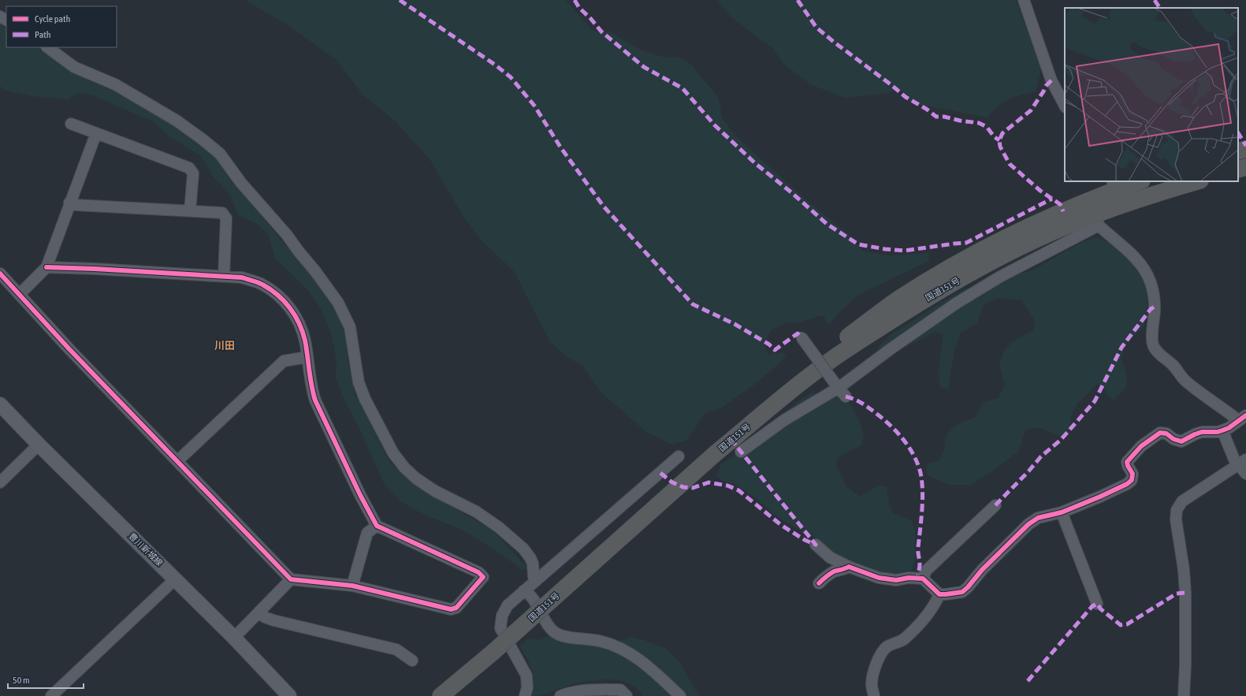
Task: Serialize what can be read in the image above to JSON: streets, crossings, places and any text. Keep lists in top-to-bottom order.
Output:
{
  "streets": {
    "highway": ["国道151号"],
    "main road": ["豊川新城線"]
  },
  "districts": ["川田"],
  "legend": ["Cycle path", "Path"],
  "scale_bar": "50 m"
}
